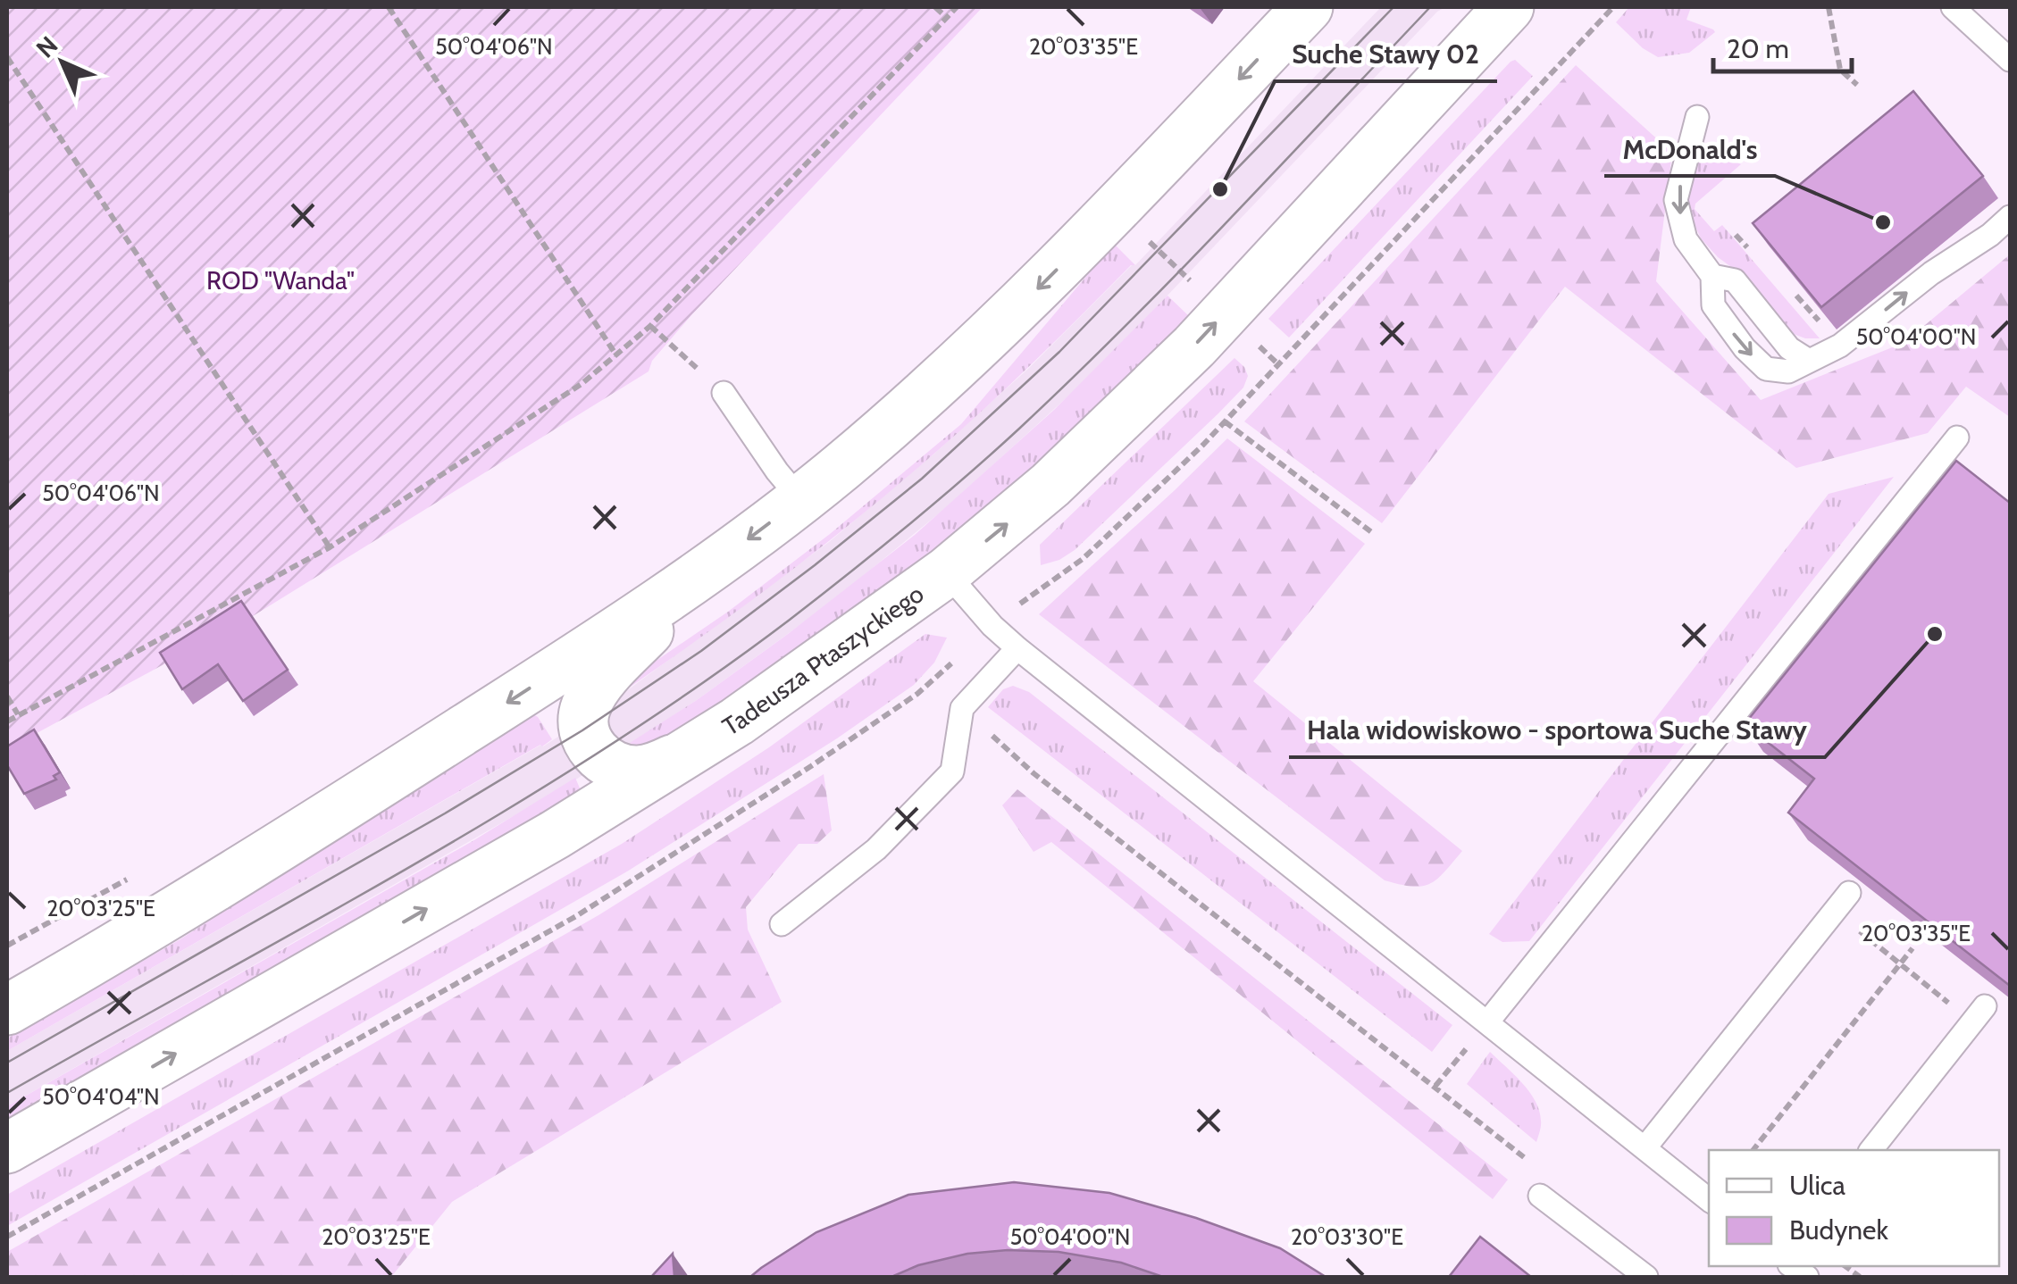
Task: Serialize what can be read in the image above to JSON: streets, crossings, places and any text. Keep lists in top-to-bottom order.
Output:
{
  "streets": {
    "main road": ["Tadeusza Ptaszyckiego"]
  },
  "parks": ["ROD \"Wanda\""],
  "places": ["Suche Stawy 02", "McDonald's", "Hala widowiskowo - sportowa Suche Stawy"],
  "legend": ["Ulica", "Budynek"],
  "scale_bar": "20 m",
  "north": "top left",
  "coordinates": [
    "20°03'35\"E",
    "50°04'06\"N",
    "50°04'00\"N",
    "20°03'25\"E",
    "50°04'04\"N",
    "20°03'30\"E"
  ]
}
